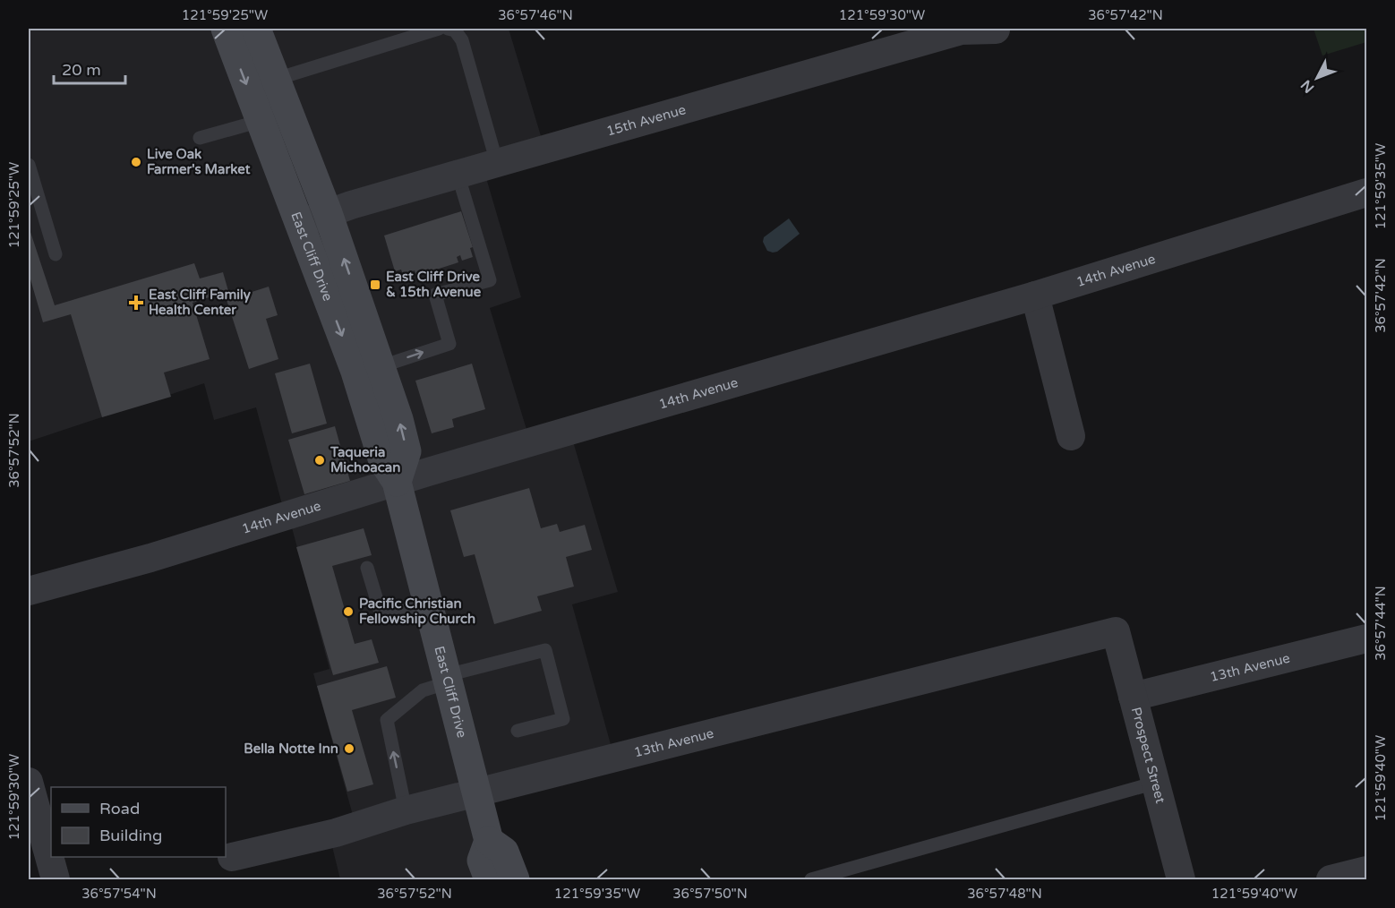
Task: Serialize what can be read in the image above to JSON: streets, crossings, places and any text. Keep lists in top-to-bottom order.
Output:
{
  "streets": {
    "main road": ["East Cliff Drive"],
    "street": [
      "15th Avenue",
      "14th Avenue",
      "13th Avenue",
      "Prospect Street"
    ]
  },
  "crossings": [
    ["15th Avenue", "East Cliff Drive"],
    ["East Cliff Drive", "14th Avenue"],
    ["East Cliff Drive", "13th Avenue"],
    ["13th Avenue", "Prospect Street"]
  ],
  "places": {
    "other": [
      "Live Oak Farmer's Market",
      "Taqueria Michoacan",
      "Pacific Christian Fellowship Church",
      "Bella Notte Inn"
    ],
    "transit": ["East Cliff Drive & 15th Avenue"],
    "health": ["East Cliff Family Health Center"]
  },
  "legend": ["Road", "Building"],
  "scale_bar": "20 m",
  "north": "bottom left",
  "coordinates": [
    "121°59'25\"W",
    "36°57'46\"N",
    "121°59'30\"W",
    "36°57'42\"N",
    "121°59'35\"W",
    "36°57'52\"N",
    "36°57'44\"N",
    "121°59'40\"W",
    "36°57'54\"N",
    "36°57'50\"N",
    "36°57'48\"N"
  ]
}
